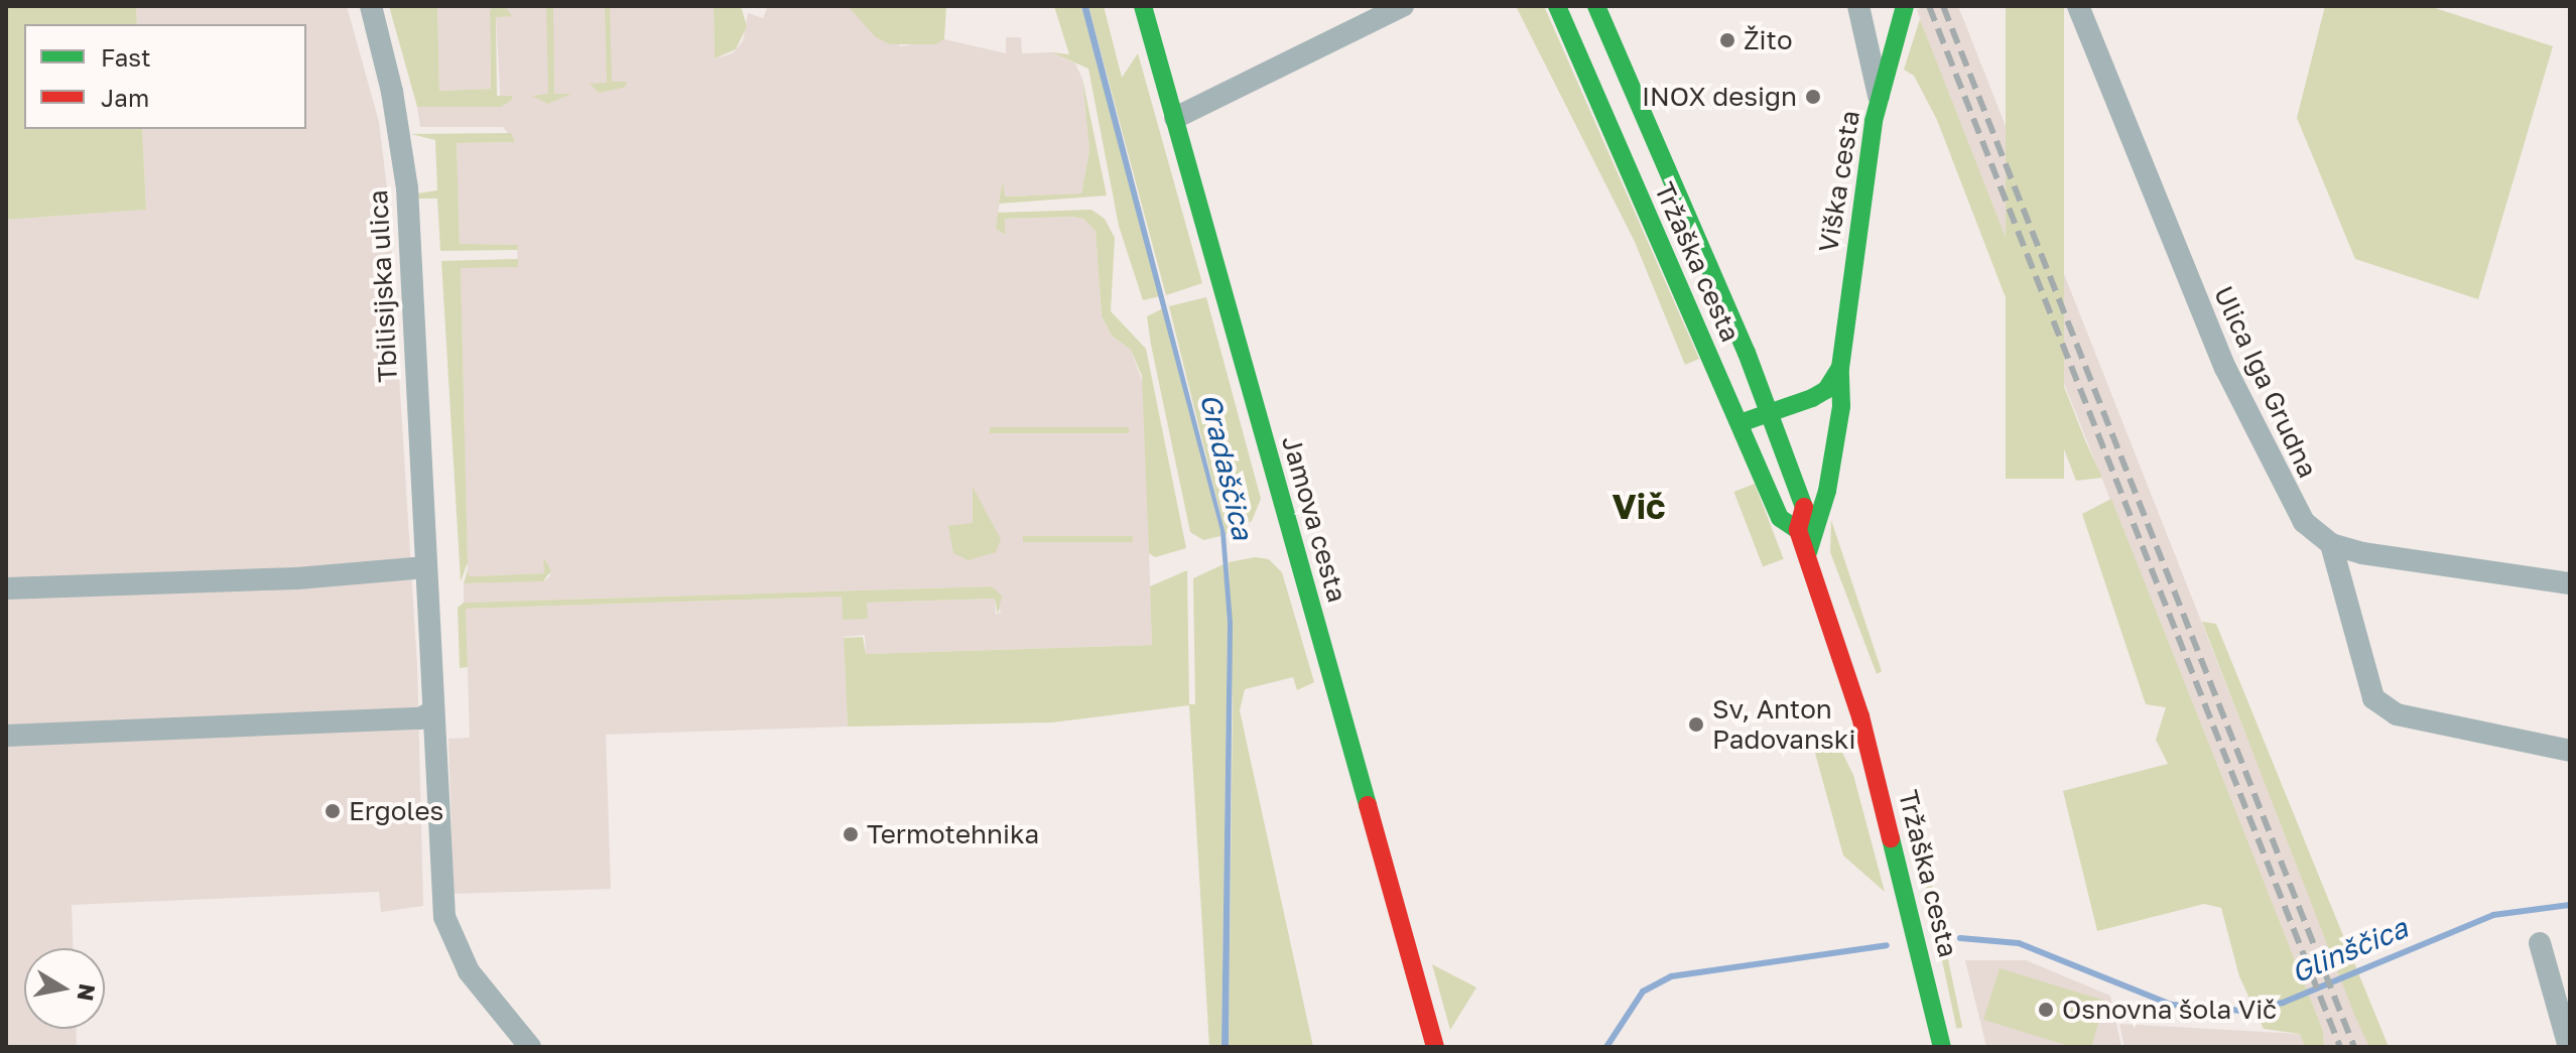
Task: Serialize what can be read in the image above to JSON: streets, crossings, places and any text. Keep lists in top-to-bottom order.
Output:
{
  "streets": {
    "street": [
      "Viška cesta",
      "Tržaška cesta",
      "Tbilisijska ulica",
      "Ulica Iga Grudna",
      "Jamova cesta"
    ]
  },
  "crossings": [
    ["Viška cesta", "Tržaška cesta"]
  ],
  "districts": ["Vič"],
  "water": ["Gradaščica", "Glinščica"],
  "places": [
    "Žito",
    "INOX design",
    "Sv, Anton Padovanski",
    "Ergoles",
    "Termotehnika",
    "Osnovna šola Vič"
  ],
  "legend": ["Fast", "Jam"],
  "north": "right"
}
